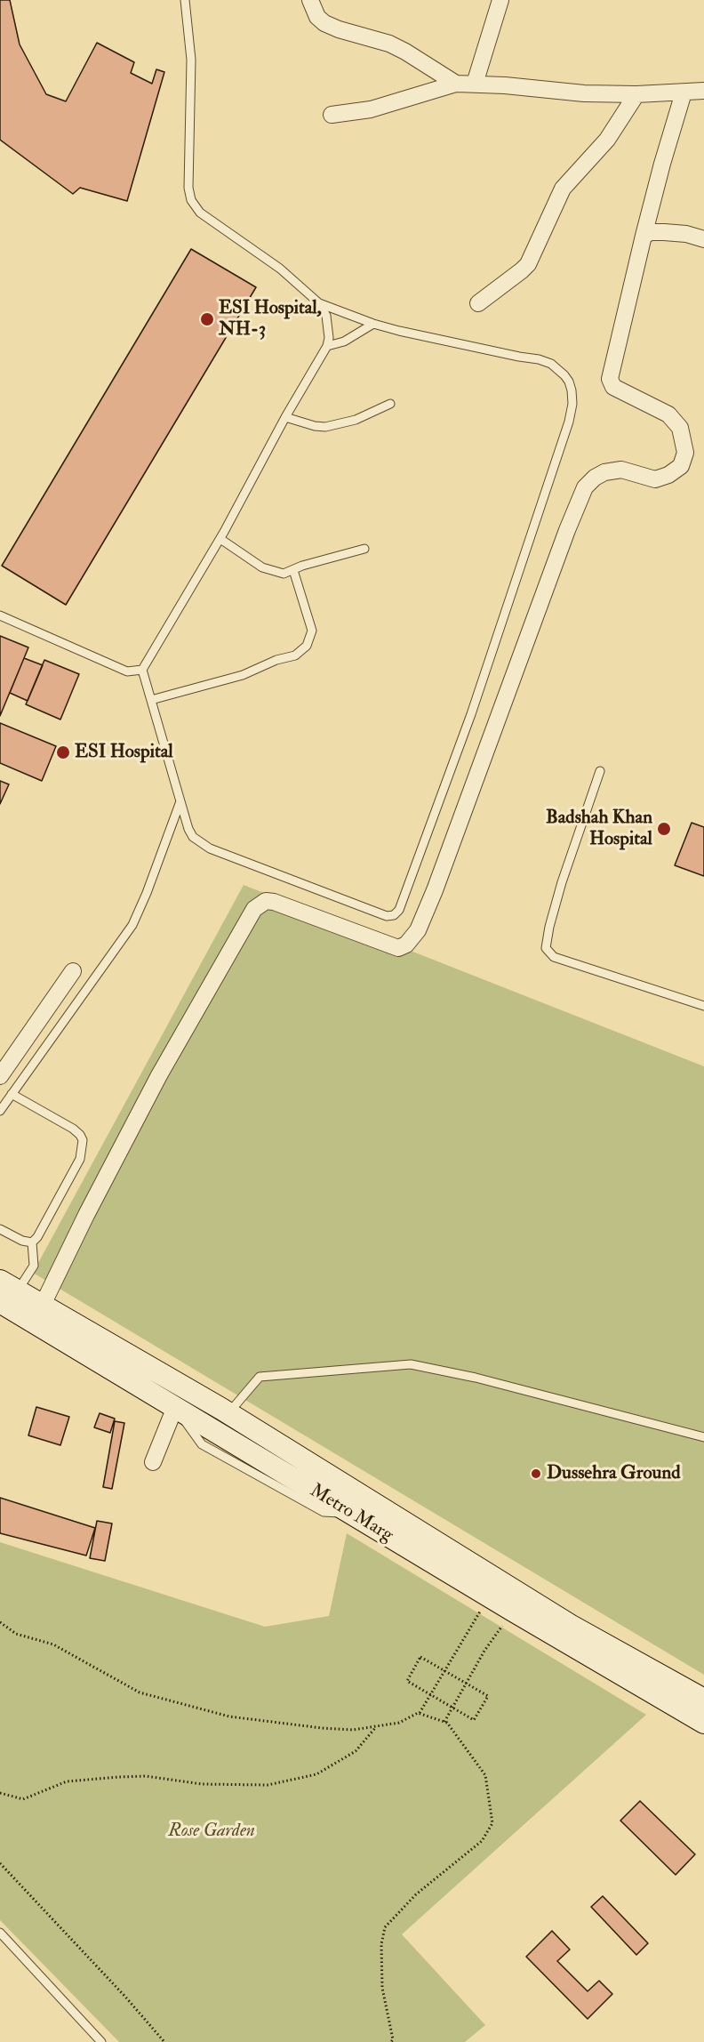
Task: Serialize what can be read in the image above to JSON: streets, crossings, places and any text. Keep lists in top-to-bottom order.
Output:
{
  "streets": {
    "street": ["Metro Marg"]
  },
  "parks": ["Rose Garden"],
  "places": [
    "ESI Hospital, NH-3",
    "ESI Hospital",
    "Badshah Khan Hospital",
    "Dussehra Ground"
  ]
}
